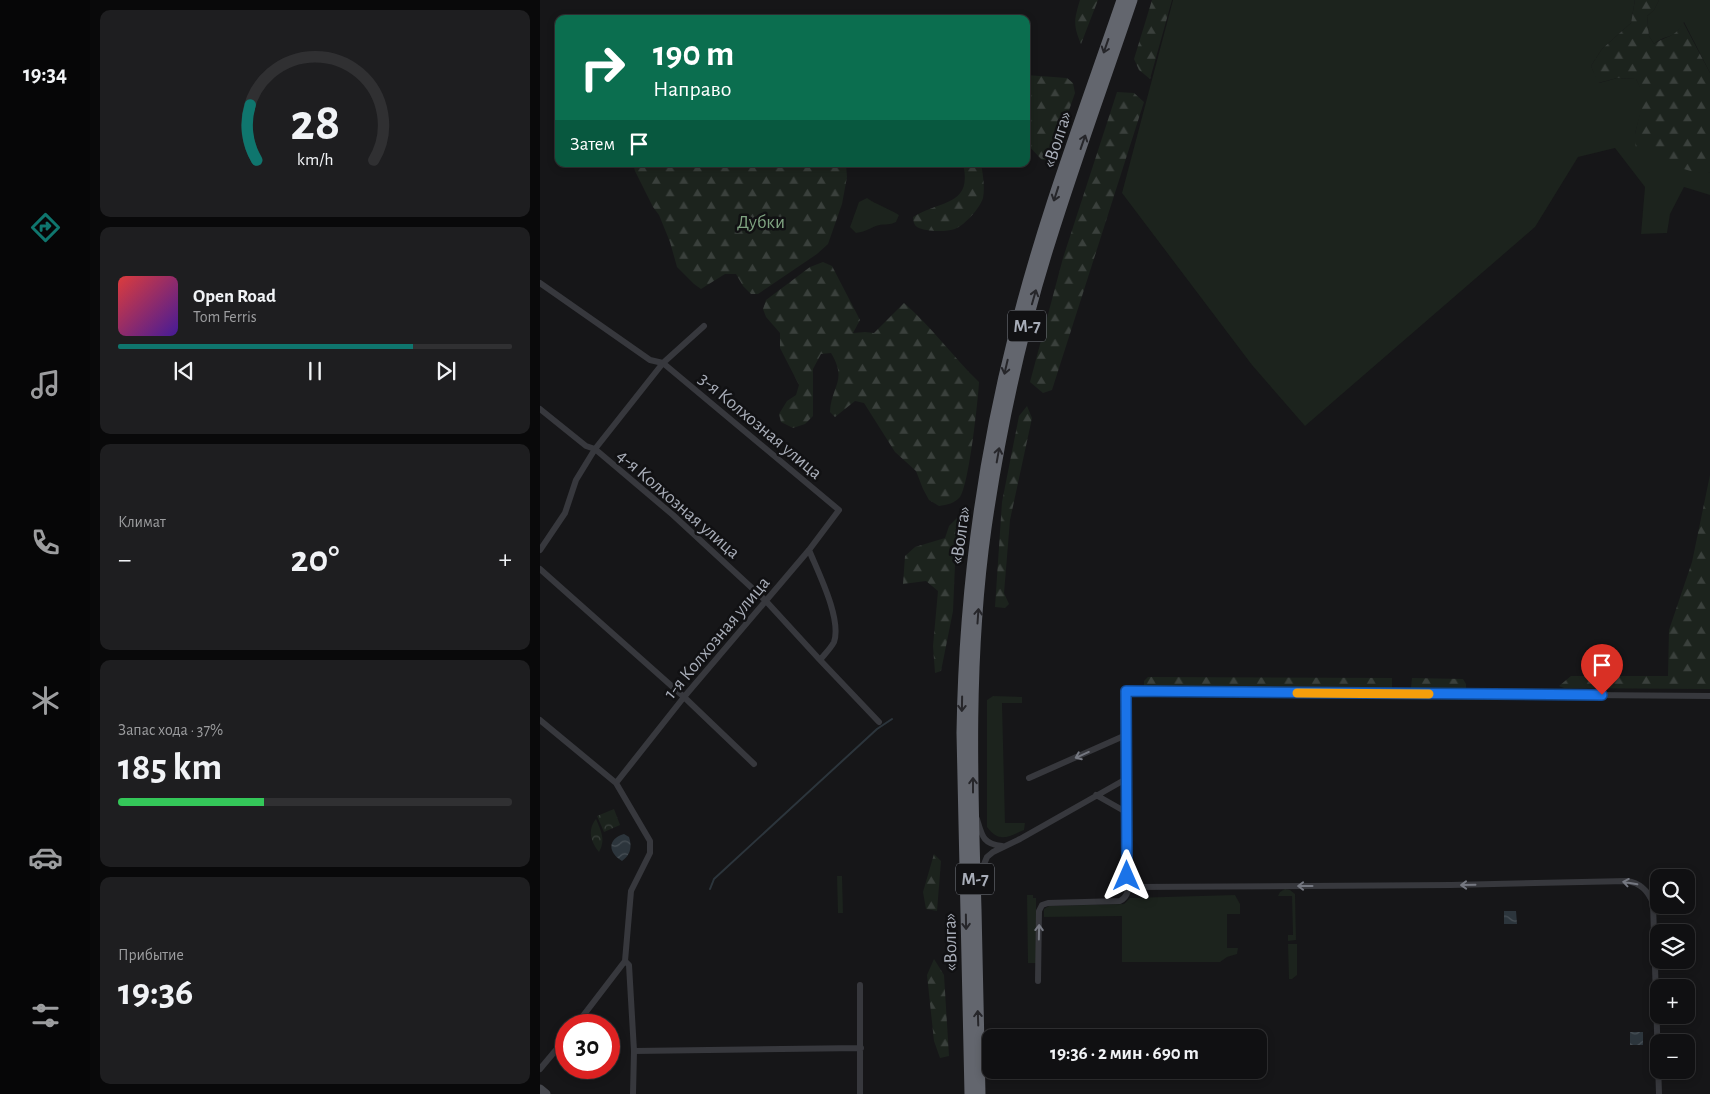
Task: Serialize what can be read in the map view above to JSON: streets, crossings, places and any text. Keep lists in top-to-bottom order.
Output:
{
  "streets": {
    "highway": ["«Волга»", "М-7"],
    "street": ["3-я Колхозная улица", "4-я Колхозная улица", "1-я Колхозная улица"]
  },
  "crossings": [
    ["3-я Колхозная улица", "1-я Колхозная улица"],
    ["4-я Колхозная улица", "1-я Колхозная улица"]
  ],
  "parks": ["Дубки"],
  "page": {
    "tabs": "19:34",
    "turn": ["190 m", "Направо"],
    "then": "Затем",
    "song": ["Open Road", "Tom Ferris"],
    "tile": [
      "Климат",
      ["Запас хода · 37%", "185 km"],
      ["Прибытие", "19:36"]
    ],
    "heat": ["−", "20°", "+"],
    "map_buttons": ["+", "−"],
    "limit": "30",
    "trip": "19:36 · 2 мин · 690 m",
    "gauge": ["28", "km/h"]
  }
}
